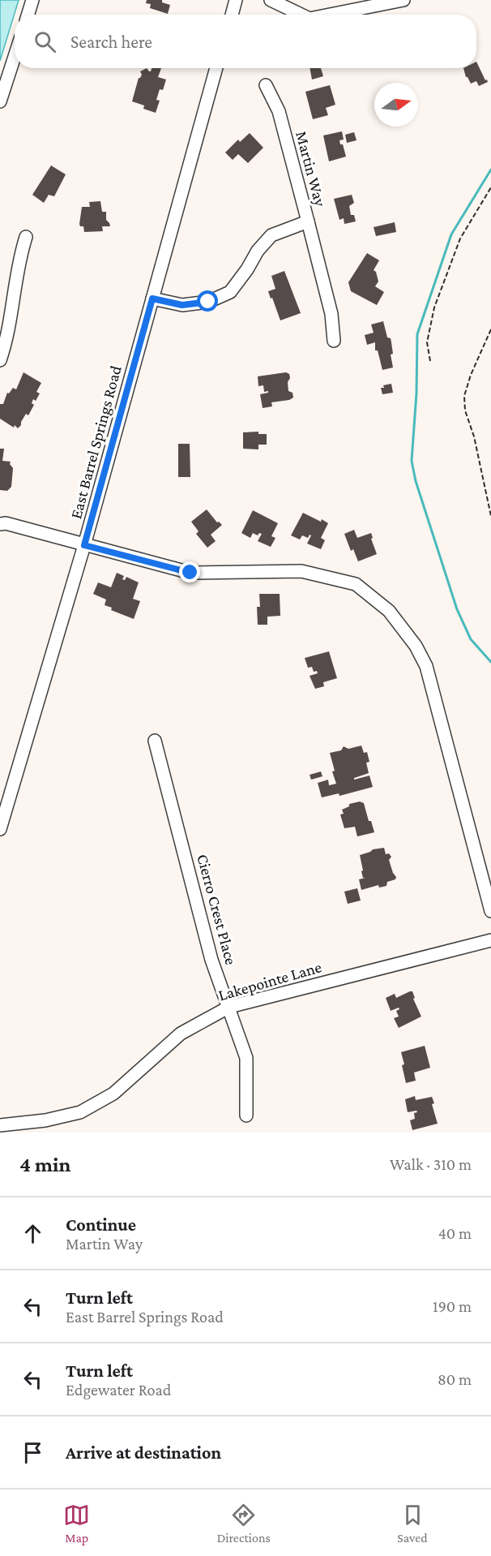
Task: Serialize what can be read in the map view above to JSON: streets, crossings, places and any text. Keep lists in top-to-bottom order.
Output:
{
  "streets": {
    "street": [
      "Martin Way",
      "East Barrel Springs Road",
      "Cierro Crest Place",
      "Lakepointe Lane"
    ]
  },
  "crossings": [
    ["Martin Way", "East Barrel Springs Road"],
    ["Cierro Crest Place", "Lakepointe Lane"]
  ],
  "north": "right",
  "page": {
    "search": "Search here",
    "heading": ["4 min", "Walk · 310 m"],
    "list": [
      ["Continue", "Martin Way", "40 m"],
      ["Turn left", "East Barrel Springs Road", "190 m"],
      ["Turn left", "Edgewater Road", "80 m"],
      "Arrive at destination"
    ],
    "nav": ["Map", "Directions", "Saved"]
  }
}
